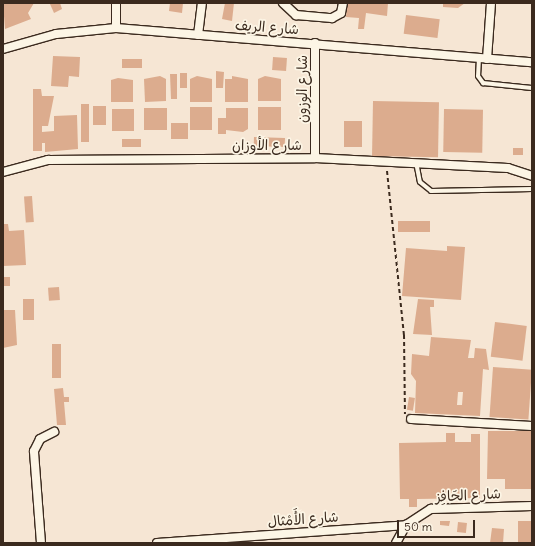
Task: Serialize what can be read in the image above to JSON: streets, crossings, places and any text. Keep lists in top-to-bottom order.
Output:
{
  "streets": {
    "street": [
      "شارع الريف",
      "شارع الوزون",
      "شارع الأوزان",
      "شارع الحَافِز",
      "شارع الأَمْثال"
    ]
  },
  "crossings": [
    ["شارع الريف", "شارع الوزون"],
    ["شارع الوزون", "شارع الأوزان"],
    ["شارع الحَافِز", "شارع الأَمْثال"]
  ],
  "scale_bar": "50 m"
}
